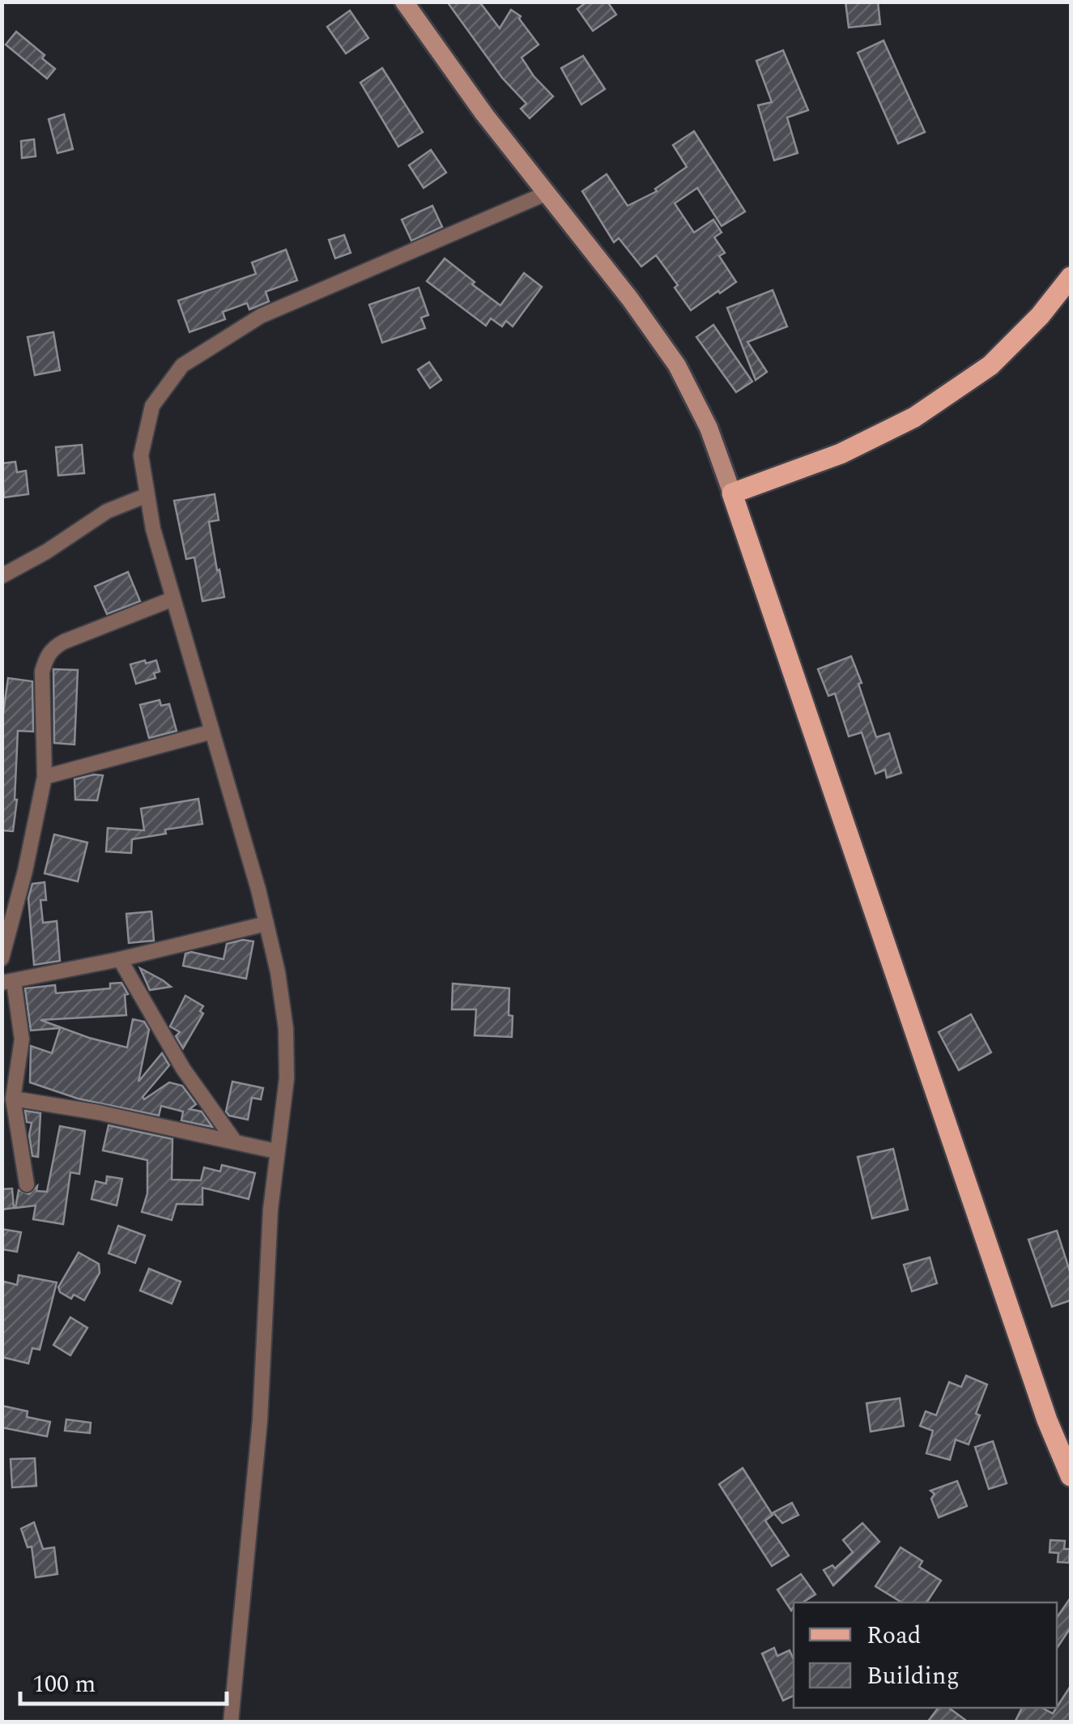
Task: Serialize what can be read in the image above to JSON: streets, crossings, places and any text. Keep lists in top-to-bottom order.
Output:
{
  "legend": ["Road", "Building"],
  "scale_bar": "100 m"
}
